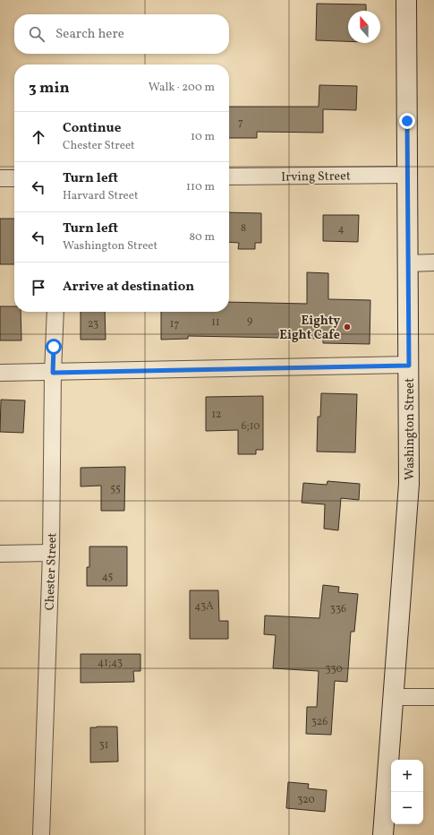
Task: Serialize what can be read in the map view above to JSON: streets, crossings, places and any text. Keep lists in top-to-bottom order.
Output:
{
  "streets": {
    "main road": ["Washington Street"],
    "street": ["Irving Street", "Chester Street"]
  },
  "crossings": [
    ["Irving Street", "Washington Street"]
  ],
  "places": ["Eighty Eight Cafe"],
  "house_numbers": [
    "7",
    "8",
    "4",
    "9",
    "11",
    "23",
    "17",
    "12",
    "6;10",
    "55",
    "45",
    "43A",
    "336",
    "41;43",
    "330",
    "326",
    "31",
    "320"
  ],
  "north": "top",
  "page": {
    "search": "Search here",
    "heading": ["3 min", "Walk · 200 m"],
    "list": [
      ["Continue", "Chester Street", "10 m"],
      ["Turn left", "Harvard Street", "110 m"],
      ["Turn left", "Washington Street", "80 m"],
      "Arrive at destination"
    ],
    "map_buttons": ["+", "−"]
  }
}
